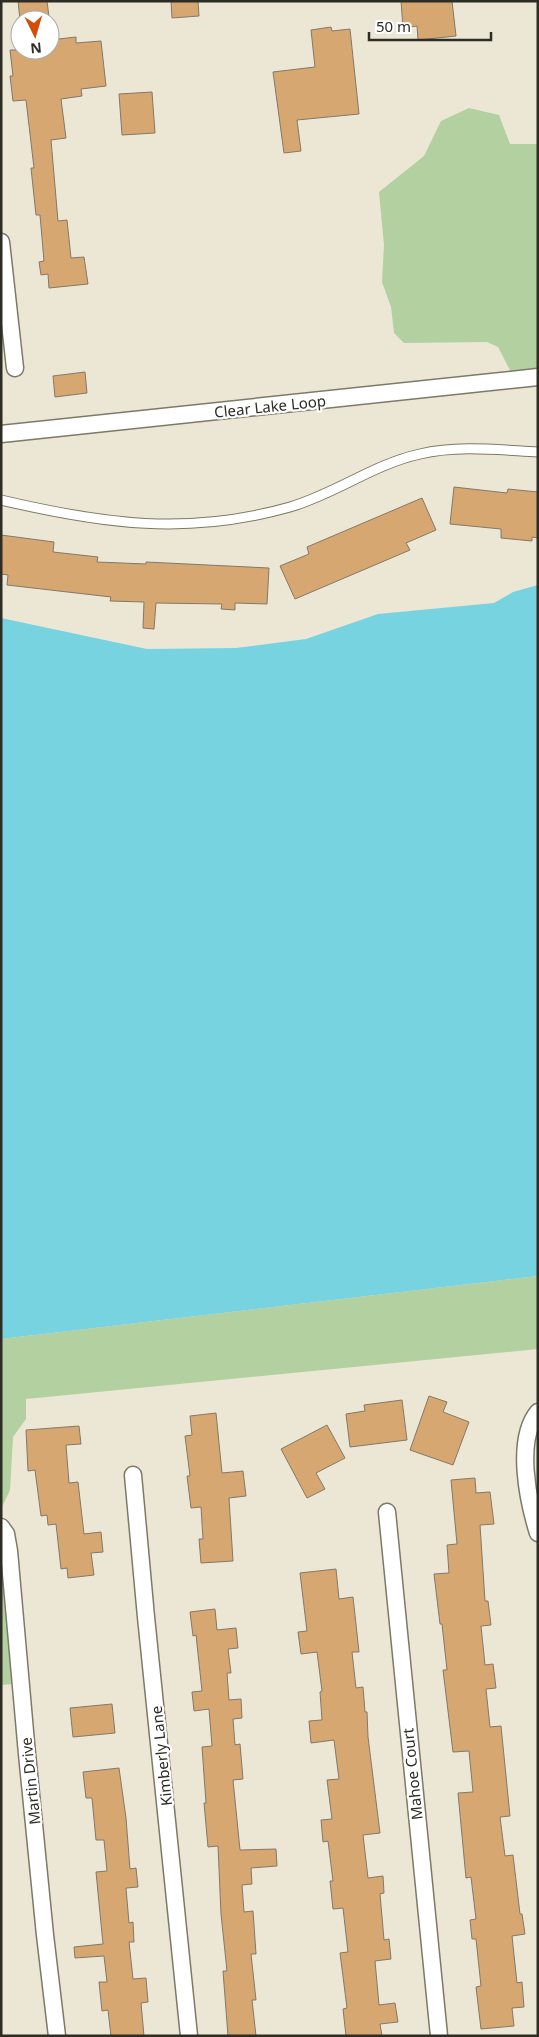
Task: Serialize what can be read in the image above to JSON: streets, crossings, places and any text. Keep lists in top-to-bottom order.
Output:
{
  "streets": {
    "street": [
      "Clear Lake Loop",
      "Kimberly Lane",
      "Mahoe Court",
      "Martin Drive"
    ]
  },
  "scale_bar": "50 m",
  "north": "bottom"
}
